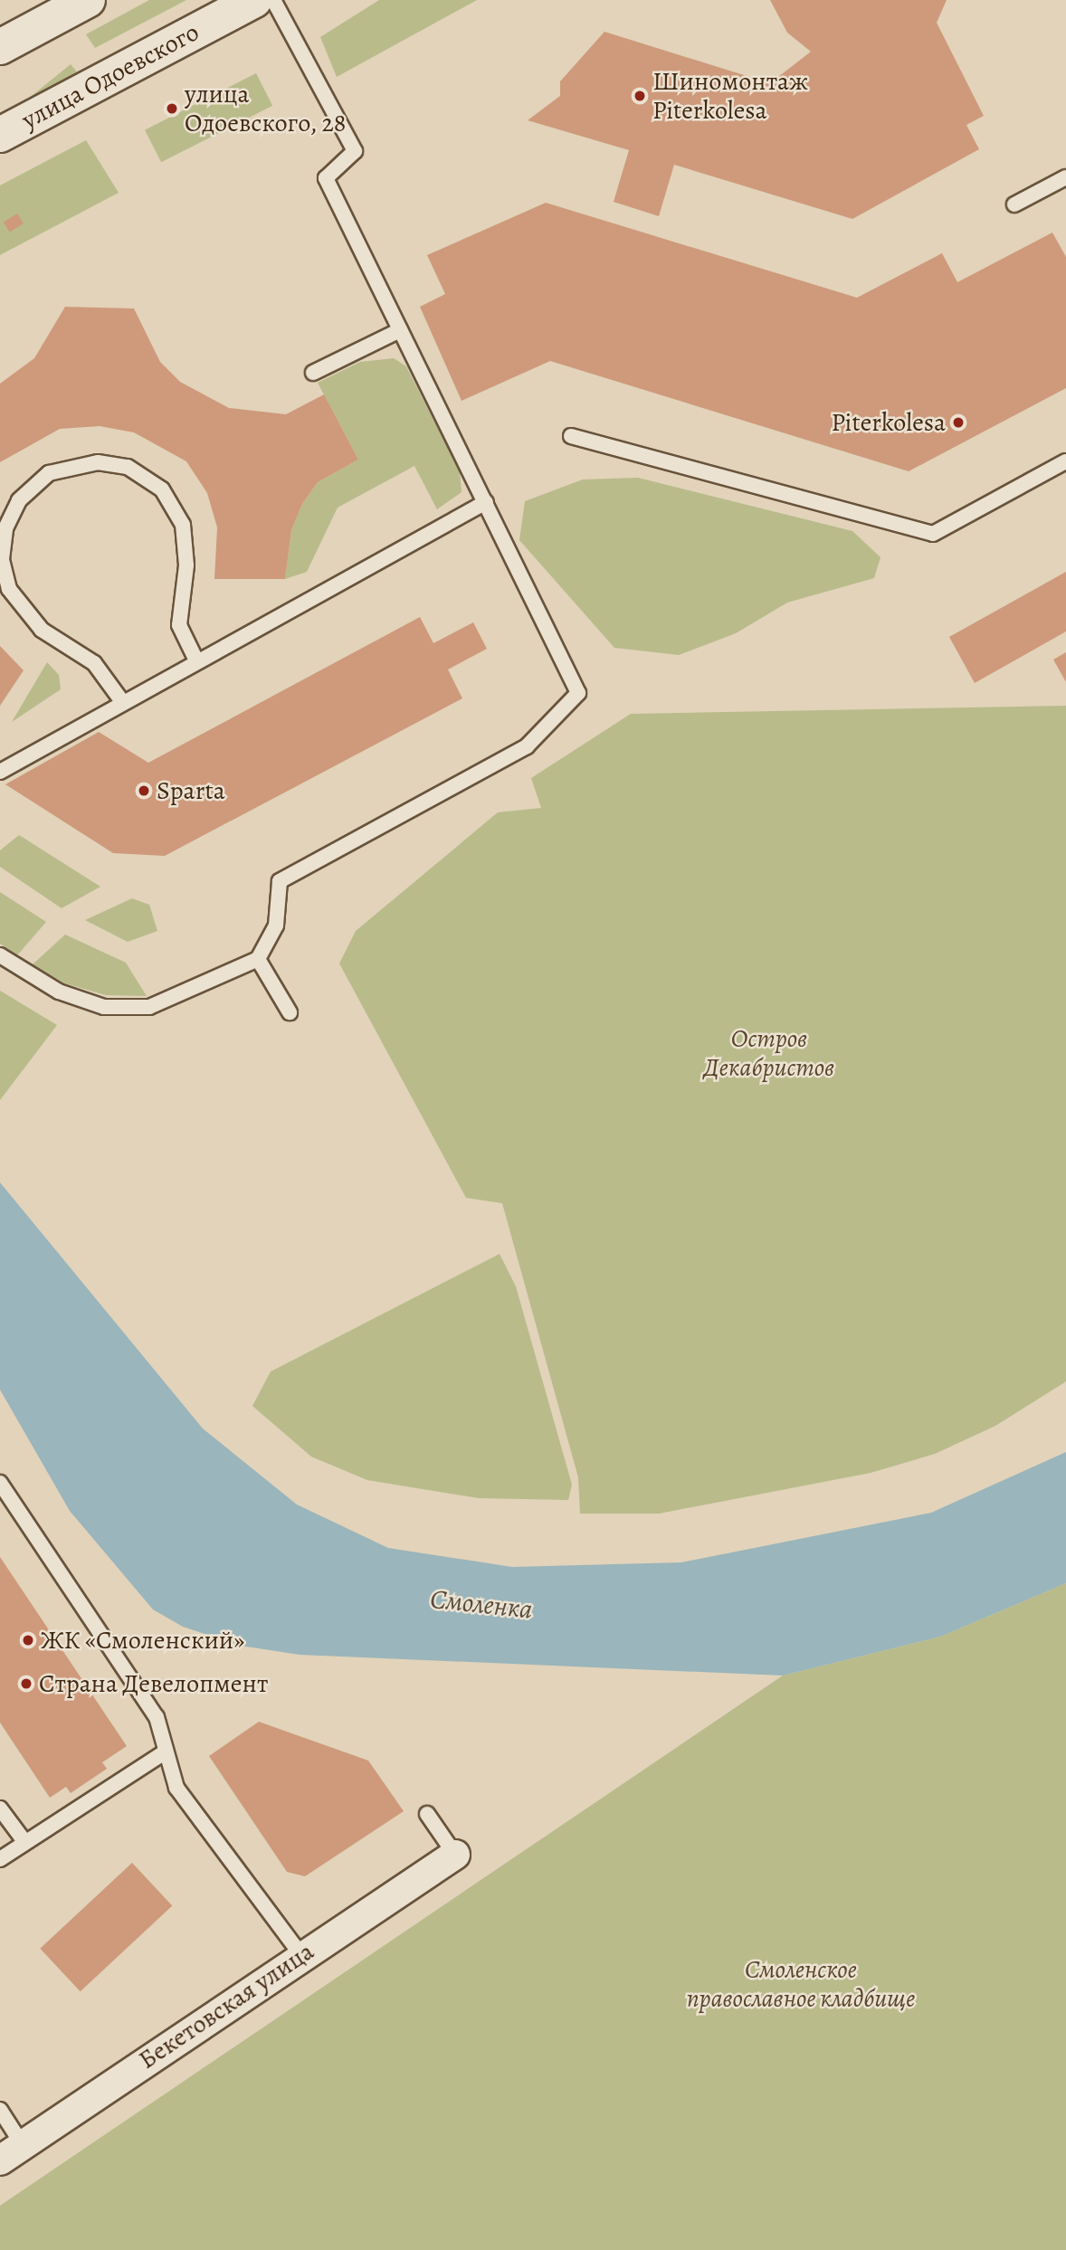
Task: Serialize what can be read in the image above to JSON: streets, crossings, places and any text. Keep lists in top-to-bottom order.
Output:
{
  "streets": {
    "street": ["улица Одоевского", "Бекетовская улица"]
  },
  "water": ["Смоленка"],
  "parks": ["Остров Декабристов", "Смоленское православное кладбище"],
  "places": [
    "Шиномонтаж Piterkolesa",
    "улица Одоевского, 28",
    "Piterkolesa",
    "Sparta",
    "ЖК «Смоленский»",
    "Страна Девелопмент"
  ]
}
